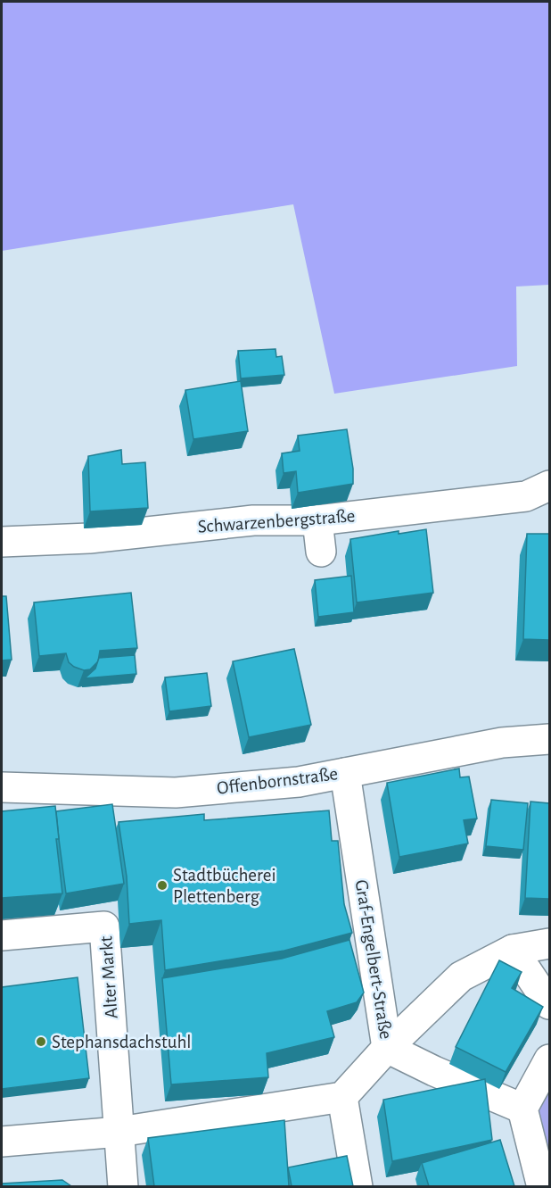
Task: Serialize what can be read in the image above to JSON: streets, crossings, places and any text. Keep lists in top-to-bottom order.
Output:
{
  "streets": {
    "street": [
      "Schwarzenbergstraße",
      "Offenbornstraße",
      "Graf-Engelbert-Straße",
      "Alter Markt"
    ]
  },
  "crossings": [
    ["Offenbornstraße", "Graf-Engelbert-Straße"]
  ],
  "places": ["Stadtbücherei Plettenberg", "Stephansdachstuhl"]
}
